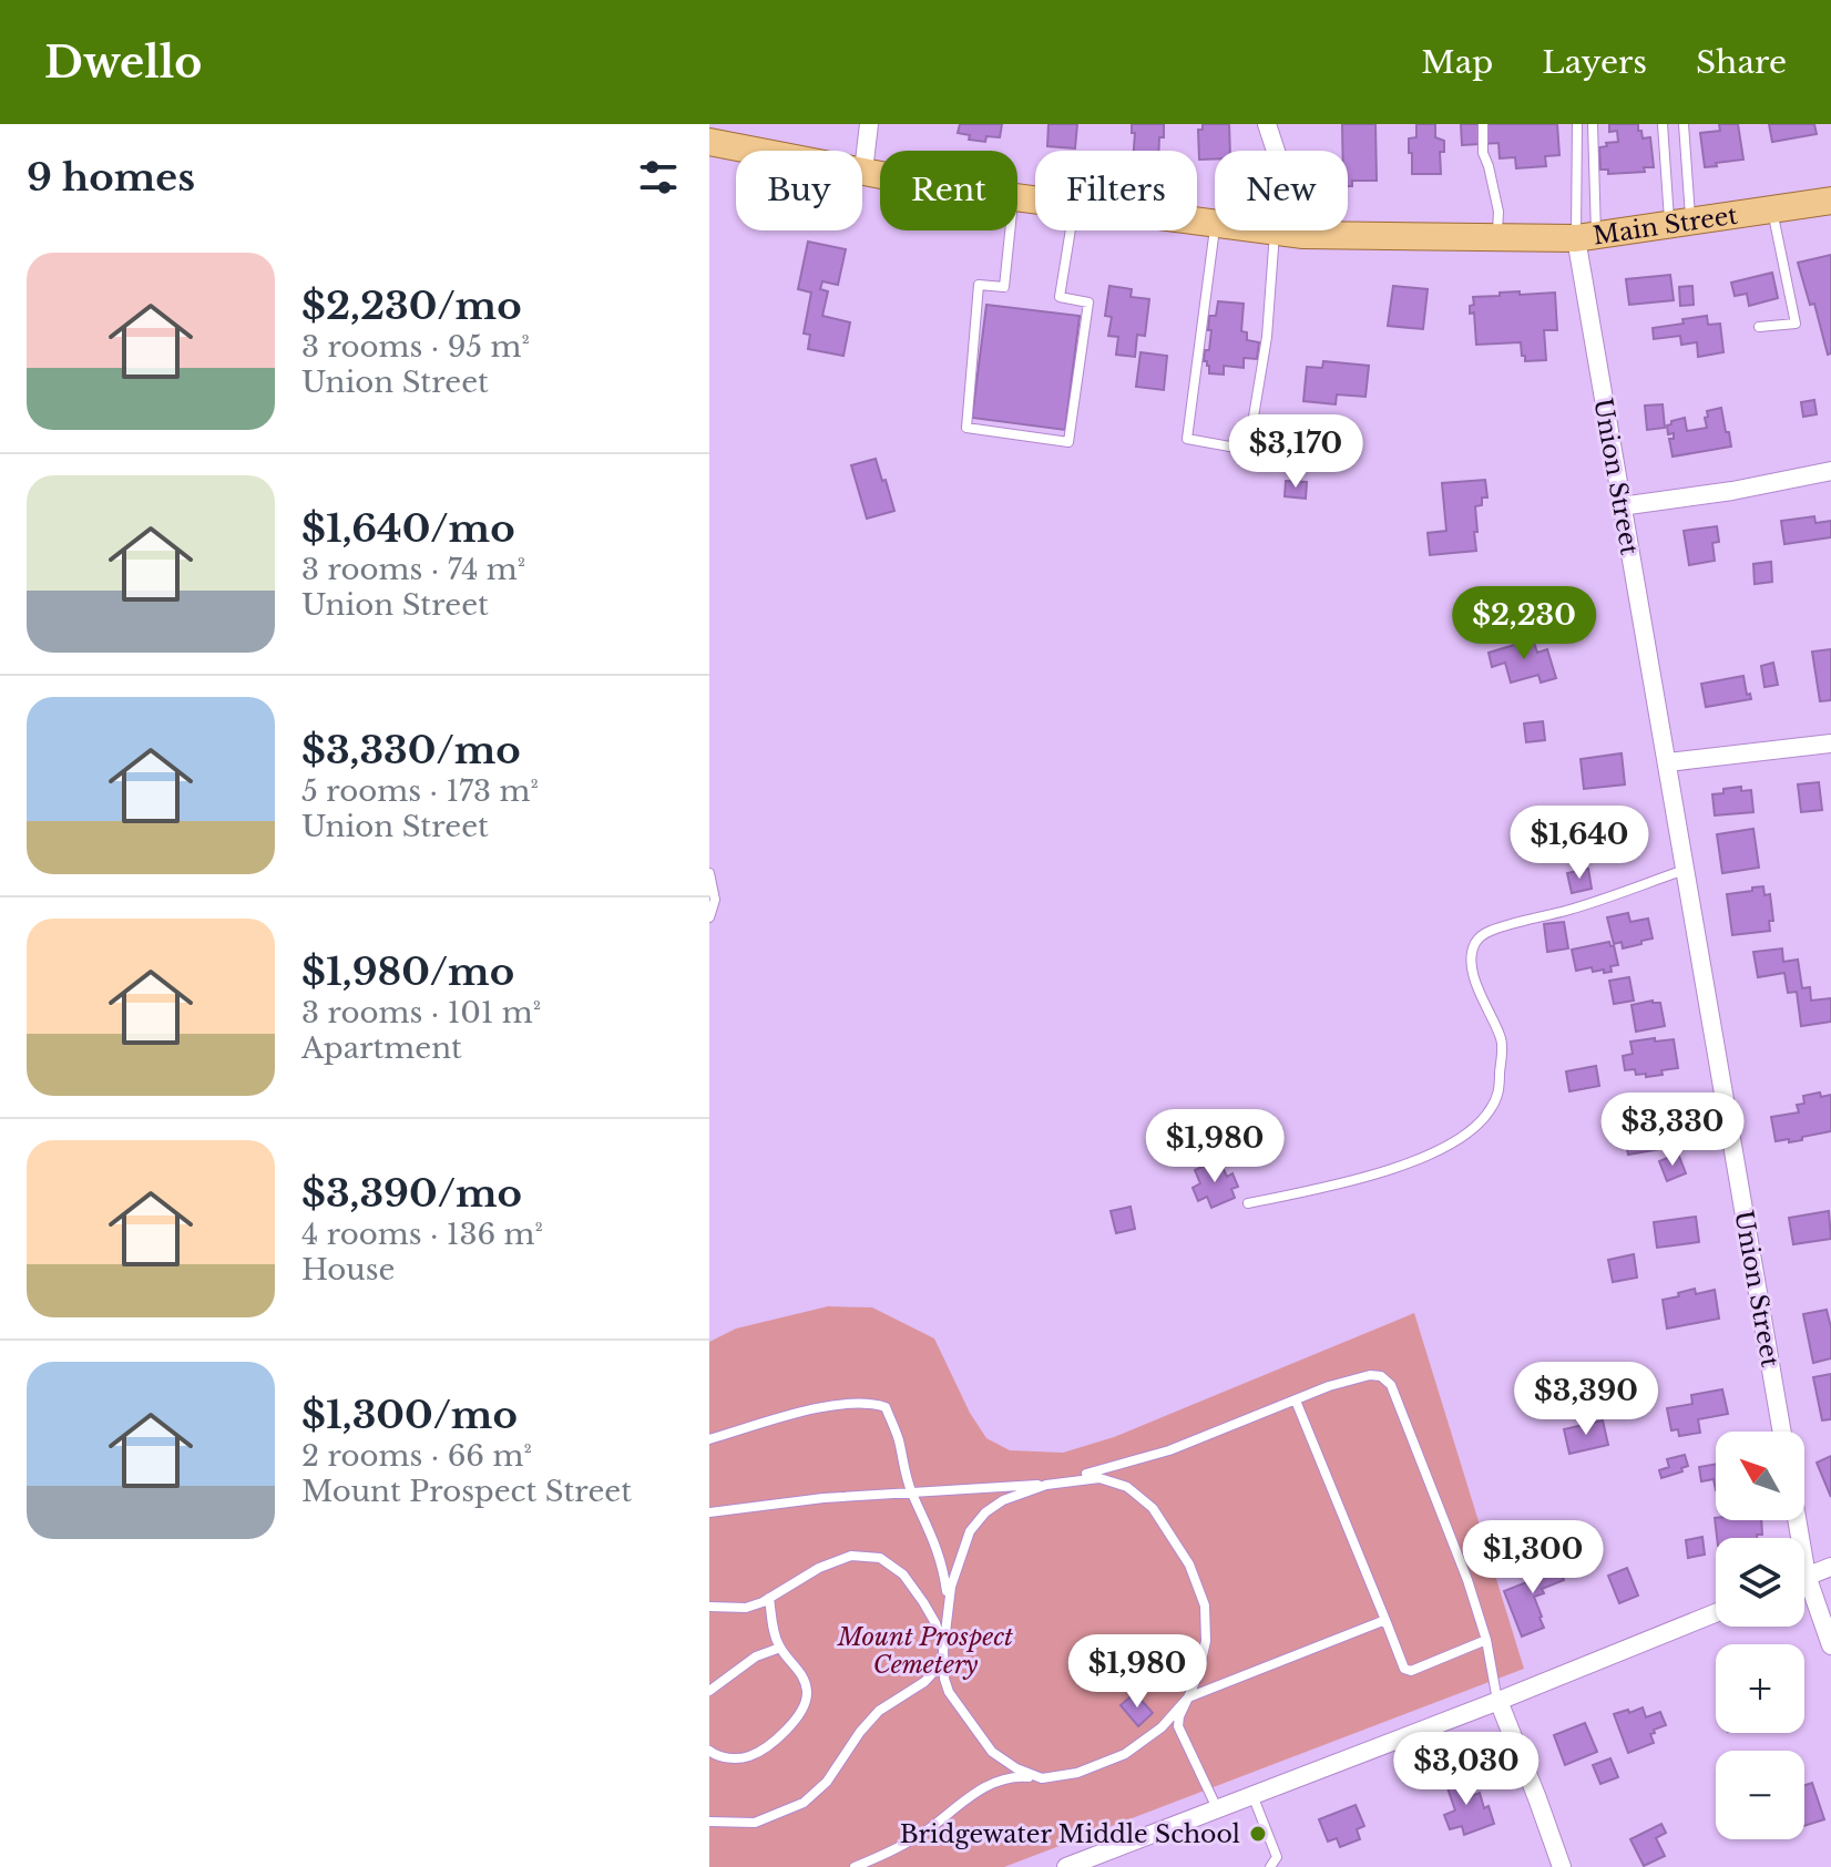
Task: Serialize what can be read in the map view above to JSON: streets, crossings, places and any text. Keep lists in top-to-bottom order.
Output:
{
  "streets": {
    "main road": ["Main Street"],
    "street": ["Union Street"]
  },
  "crossings": [
    ["Main Street", "Union Street"]
  ],
  "parks": ["Mount Prospect Cemetery"],
  "places": ["Bridgewater Middle School"],
  "north": "top left",
  "page": {
    "header": "Dwello",
    "nav": ["Map", "Layers", "Share"],
    "heading": "9 homes",
    "chip": [
      "Buy",
      "Rent",
      "Filters",
      "New"
    ],
    "list": [
      {
        "name": "$2,230/mo",
        "note": "3 rooms · 95 m² · Union Street"
      },
      {
        "name": "$1,640/mo",
        "note": "3 rooms · 74 m² · Union Street"
      },
      {
        "name": "$3,330/mo",
        "note": "5 rooms · 173 m² · Union Street"
      },
      {
        "name": "$1,980/mo",
        "note": "3 rooms · 101 m² · Apartment"
      },
      {
        "name": "$3,390/mo",
        "note": "4 rooms · 136 m² · House"
      },
      {
        "name": "$1,300/mo",
        "note": "2 rooms · 66 m² · Mount Prospect Street"
      }
    ],
    "price": [
      "$3,170",
      "$2,230",
      "$1,640",
      "$3,330",
      "$1,980",
      "$3,390",
      "$1,300",
      "$1,980",
      "$3,030"
    ],
    "map_buttons": ["+", "−"]
  }
}
